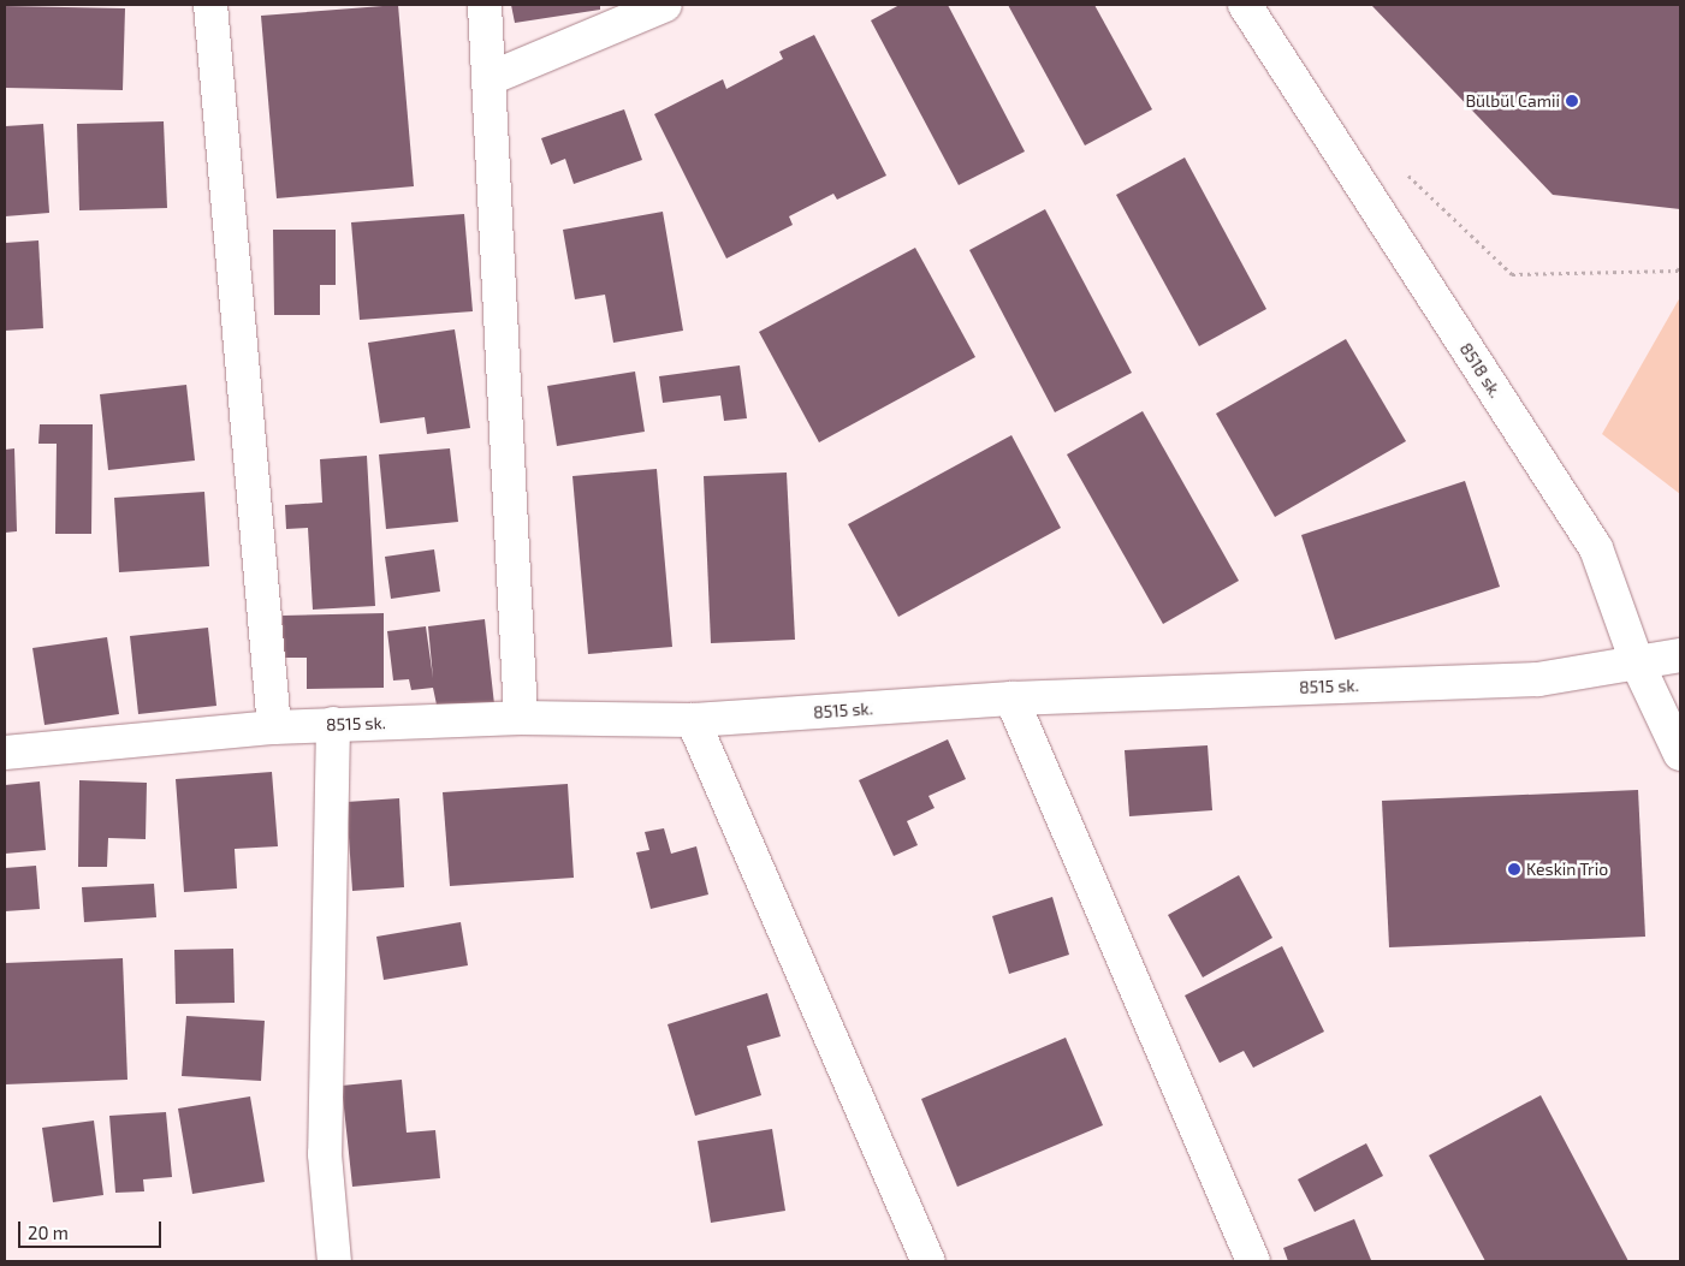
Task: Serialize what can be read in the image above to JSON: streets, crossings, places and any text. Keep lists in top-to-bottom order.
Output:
{
  "streets": {
    "street": ["8518 sk.", "8515 sk."]
  },
  "crossings": [
    ["8518 sk.", "8515 sk."]
  ],
  "places": ["Bülbül Camii", "Keskin Trio"],
  "scale_bar": "20 m"
}
